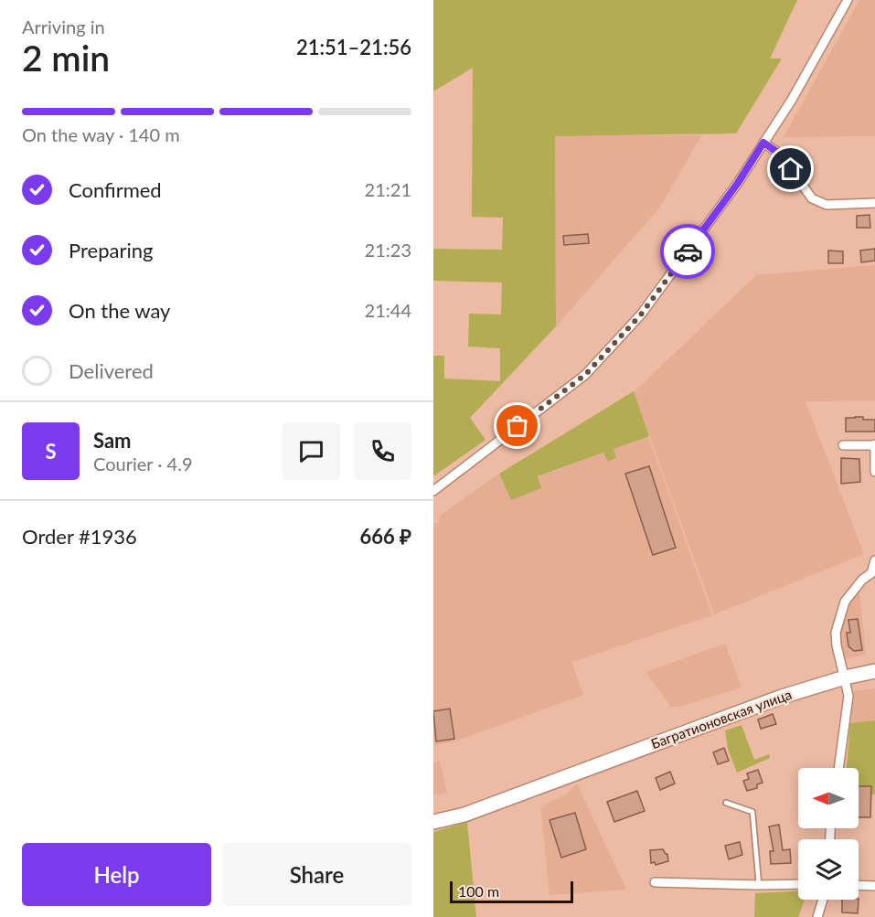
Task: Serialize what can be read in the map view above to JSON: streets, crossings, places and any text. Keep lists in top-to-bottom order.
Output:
{
  "streets": {
    "main road": ["Багратионовская улица"]
  },
  "scale_bar": "100 m",
  "north": "left",
  "page": {
    "heading": ["2 min", "Arriving in", "21:51–21:56"],
    "panel": [
      "Sam",
      "Courier · 4.9",
      "Order #1936",
      "666 ₽"
    ],
    "bar": "On the way · 140 m",
    "list": [
      ["Confirmed", "21:21"],
      ["Preparing", "21:23"],
      ["On the way", "21:44"],
      "Delivered"
    ],
    "round": "S",
    "buttons": ["Help", "Share"],
    "scale": "100 m"
  }
}
